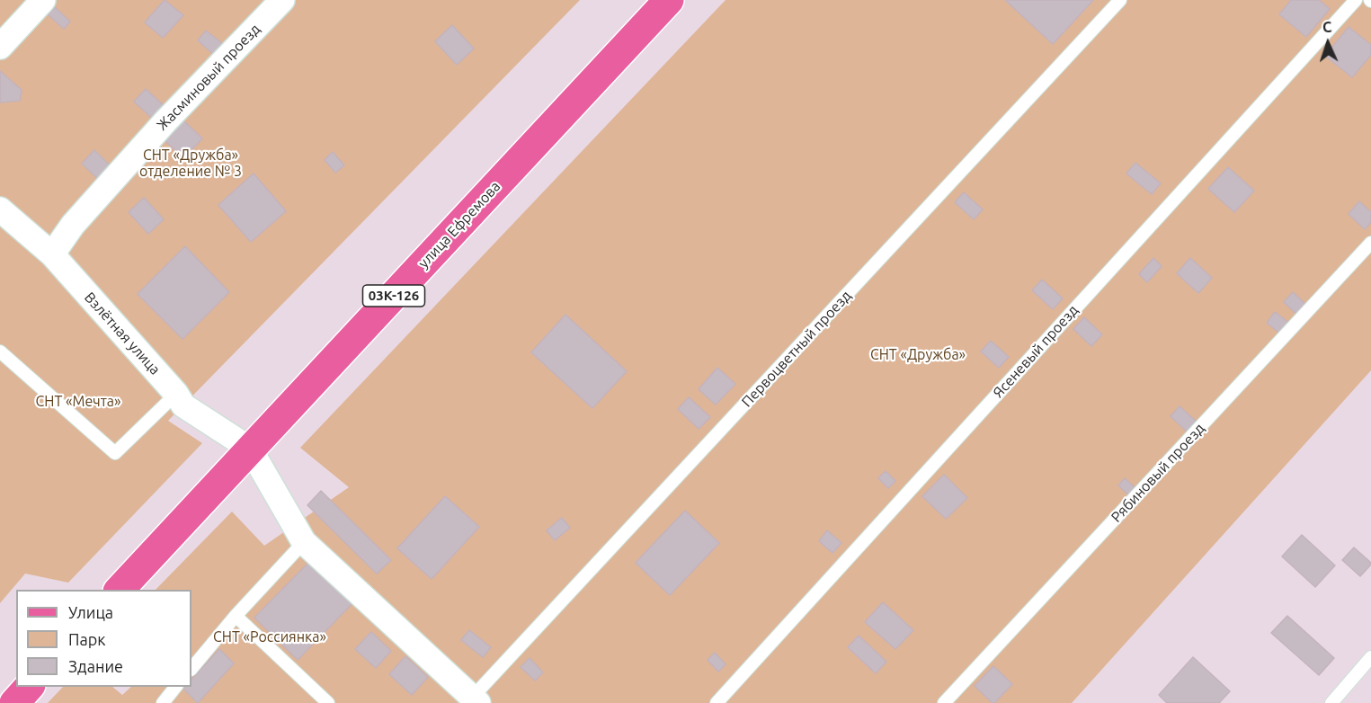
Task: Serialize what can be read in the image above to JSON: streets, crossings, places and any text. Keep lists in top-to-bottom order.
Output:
{
  "streets": {
    "main road": ["улица Ефремова", "03К-126"],
    "street": ["Жасминовый проезд", "Взлётная улица"],
    "lane": ["Первоцветный проезд", "Ясеневый проезд", "Рябиновый проезд"]
  },
  "crossings": [
    ["Жасминовый проезд", "Взлётная улица"],
    ["улица Ефремова", "Взлётная улица"]
  ],
  "parks": [
    "СНТ «Дружба» отделение № 3",
    "СНТ «Дружба»",
    "СНТ «Мечта»",
    "СНТ «Россиянка»"
  ],
  "legend": ["Улица", "Парк", "Здание"],
  "north": "top"
}
